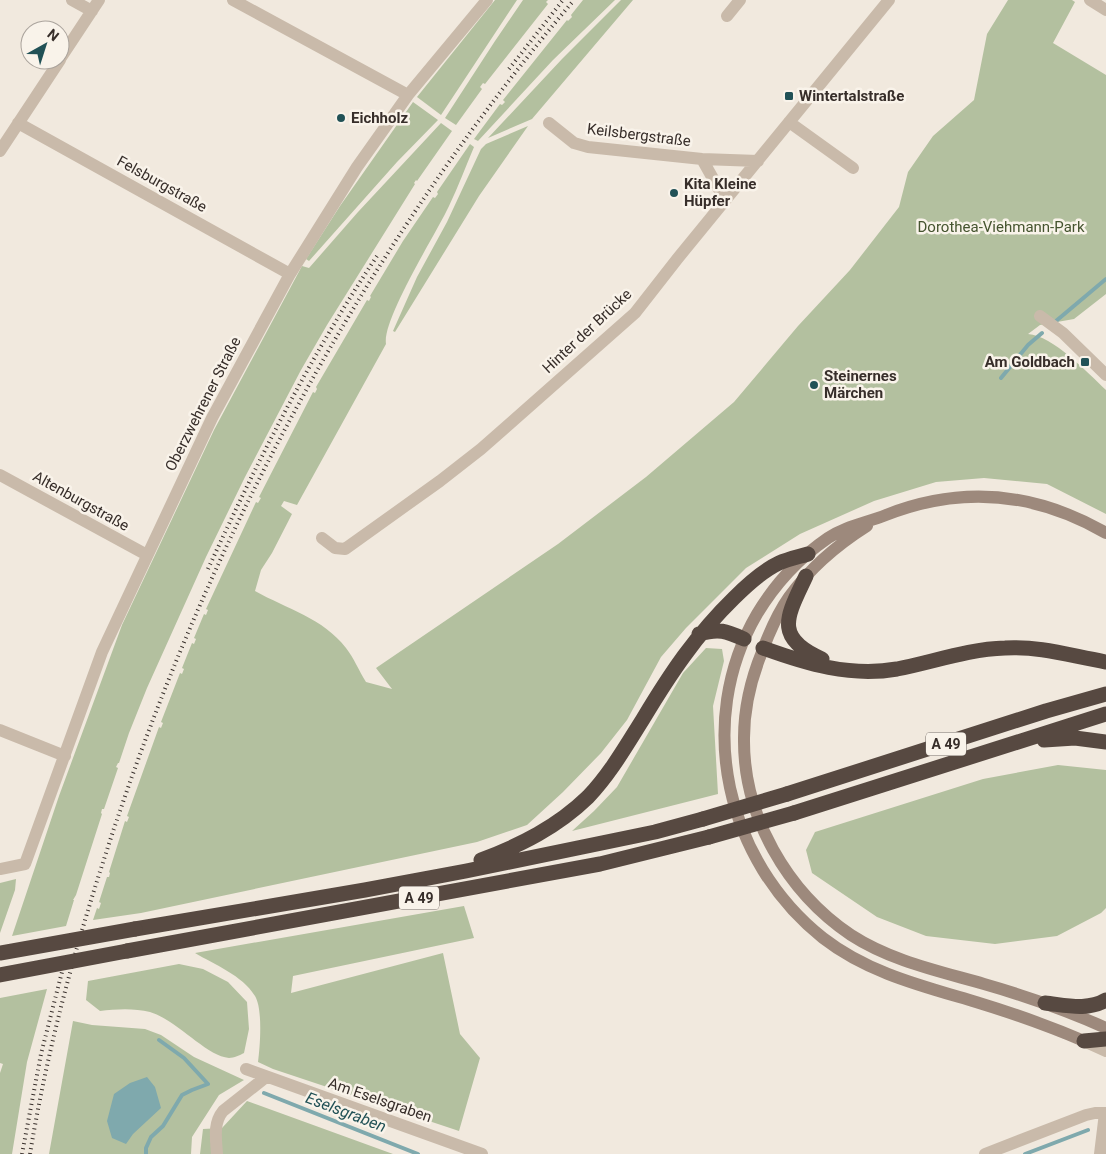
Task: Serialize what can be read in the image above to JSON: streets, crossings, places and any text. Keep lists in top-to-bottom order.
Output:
{
  "streets": {
    "highway": ["A 49"],
    "street": [
      "Keilsbergstraße",
      "Felsburgstraße",
      "Hinter der Brücke",
      "Oberzwehrener Straße",
      "Altenburgstraße",
      "Am Eselsgraben"
    ]
  },
  "crossings": [
    ["Keilsbergstraße", "Hinter der Brücke"],
    ["Felsburgstraße", "Oberzwehrener Straße"],
    ["Oberzwehrener Straße", "Altenburgstraße"]
  ],
  "water": ["Eselsgraben"],
  "parks": ["Dorothea-Viehmann-Park"],
  "places": {
    "transit": ["Wintertalstraße", "Am Goldbach"],
    "other": ["Eichholz", "Kita Kleine Hüpfer", "Steinernes Märchen"]
  },
  "north": "top right"
}
